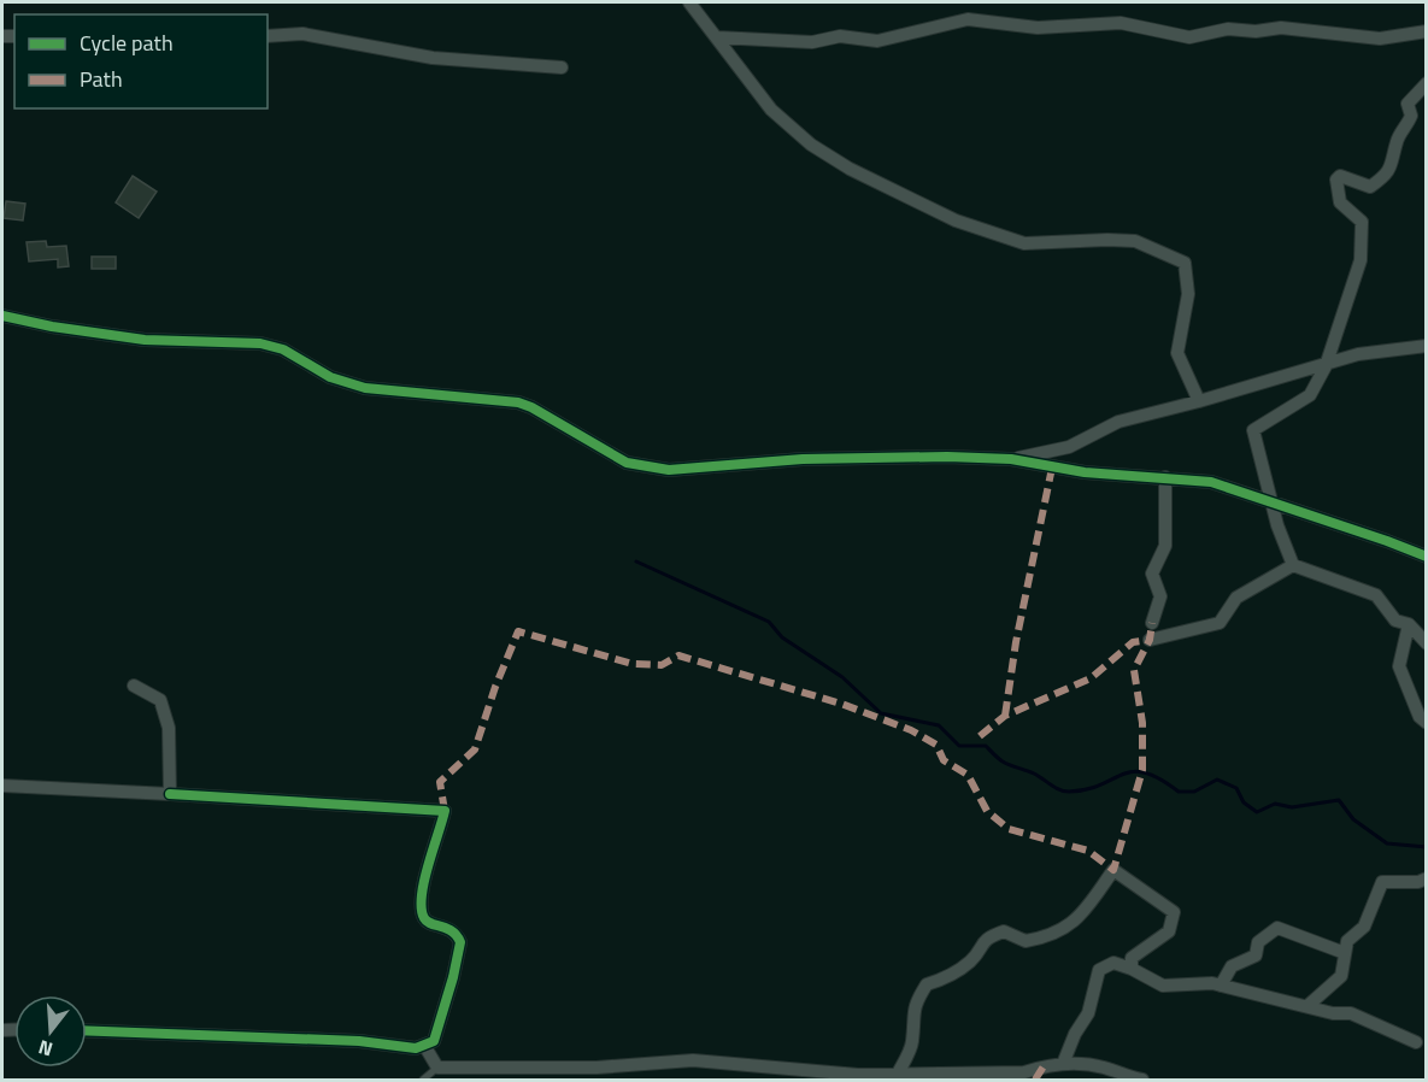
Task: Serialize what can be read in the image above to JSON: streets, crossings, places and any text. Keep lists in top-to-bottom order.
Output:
{
  "legend": ["Cycle path", "Path"],
  "north": "bottom"
}
